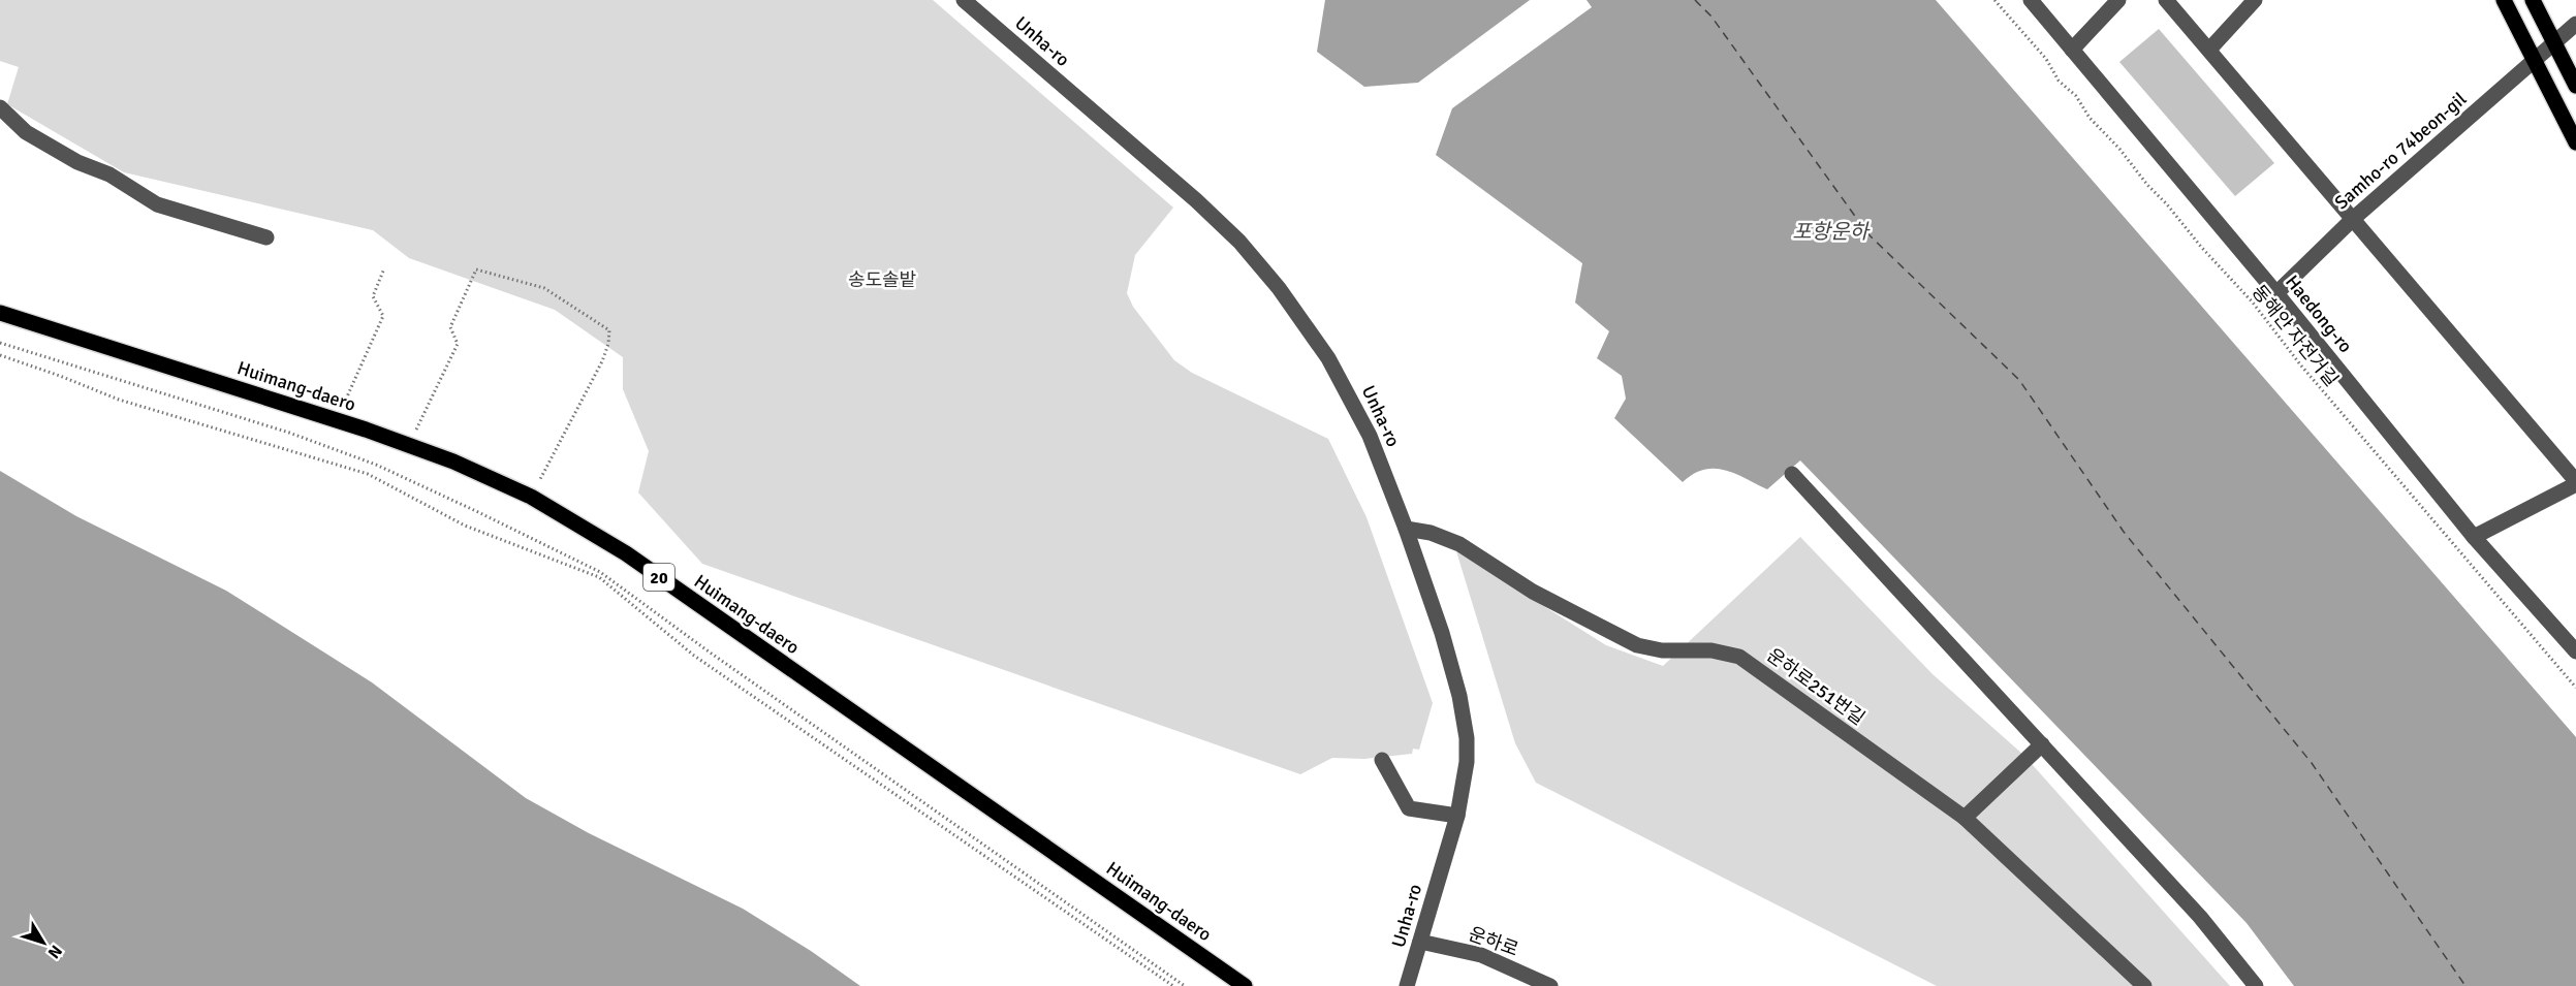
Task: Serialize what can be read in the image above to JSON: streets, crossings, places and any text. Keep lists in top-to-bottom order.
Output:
{
  "streets": {
    "main road": ["Huimang-daero", "20"],
    "street": [
      "Unha-ro",
      "Samho-ro 74beon-gil",
      "Haedong-ro",
      "운하로251번길",
      "운하로"
    ],
    "path": ["동해안 자전거길"]
  },
  "crossings": [
    ["Unha-ro", "운하로251번길"],
    ["Unha-ro", "운하로"],
    ["Samho-ro 74beon-gil", "Haedong-ro"]
  ],
  "water": ["포항운하"],
  "parks": ["송도솔밭"],
  "north": "bottom right"
}
